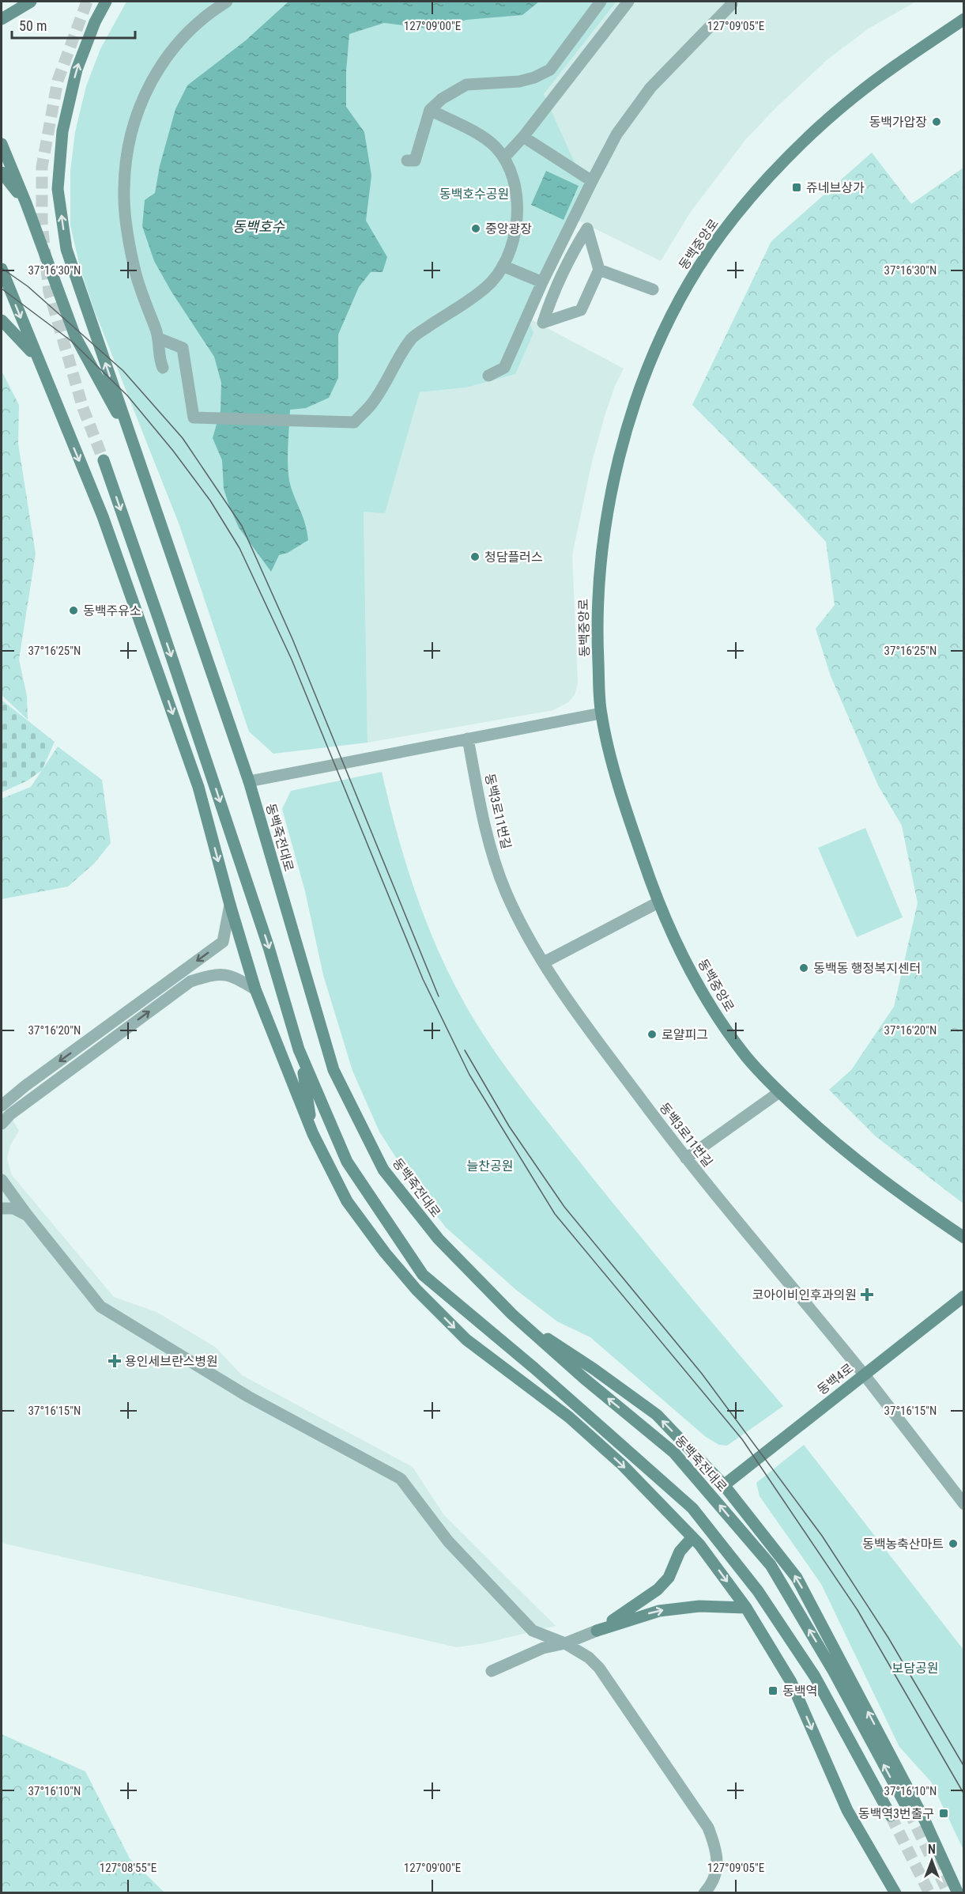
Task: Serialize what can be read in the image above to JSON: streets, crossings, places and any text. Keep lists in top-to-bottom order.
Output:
{
  "streets": {
    "main road": ["동백중앙로", "동백죽전대로", "동백4로"],
    "street": ["동백3로11번길"]
  },
  "crossings": [
    ["동백3로11번길", "동백4로"]
  ],
  "water": ["동백호수"],
  "parks": ["동백호수공원", "늘찬공원", "보담공원"],
  "places": {
    "other": [
      "동백가압장",
      "중앙광장",
      "청담플러스",
      "동백주유소",
      "동백동 행정복지센터",
      "로얄피그",
      "동백농축산마트"
    ],
    "transit": ["쥬네브상가", "동백역", "동백역3번출구"],
    "health": ["코아이비인후과의원", "용인세브란스병원"]
  },
  "scale_bar": "50 m",
  "north": "top",
  "coordinates": [
    "127°09'00\"E",
    "127°09'05\"E",
    "37°16'30\"N",
    "37°16'25\"N",
    "37°16'20\"N",
    "37°16'15\"N",
    "37°16'10\"N",
    "127°08'55\"E"
  ]
}
